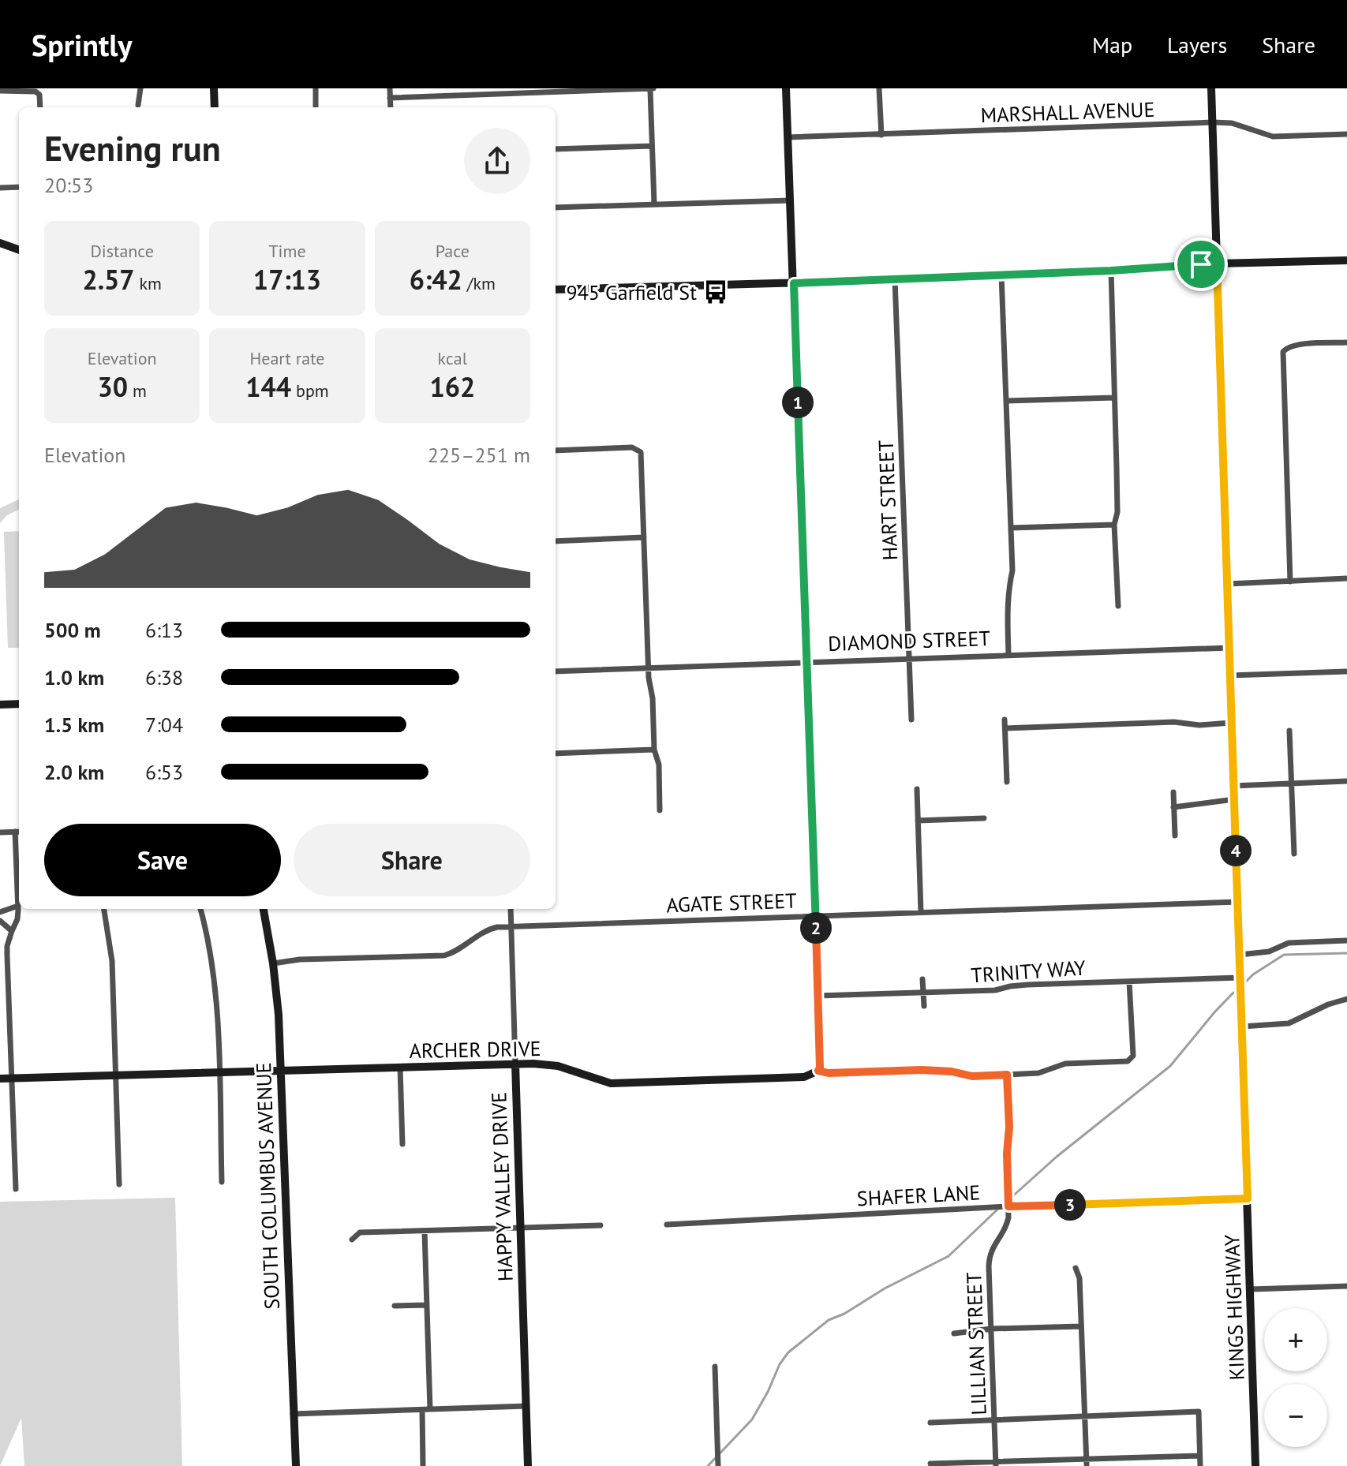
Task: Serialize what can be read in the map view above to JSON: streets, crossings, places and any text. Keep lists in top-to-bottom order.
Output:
{
  "streets": {
    "street": [
      "MARSHALL AVENUE",
      "HART STREET",
      "DIAMOND STREET",
      "AGATE STREET",
      "TRINITY WAY",
      "ARCHER DRIVE",
      "SOUTH COLUMBUS AVENUE",
      "HAPPY VALLEY DRIVE",
      "SHAFER LANE",
      "KINGS HIGHWAY",
      "LILLIAN STREET"
    ]
  },
  "crossings": [
    ["MARSHALL AVENUE", "KINGS HIGHWAY"],
    ["HART STREET", "DIAMOND STREET"],
    ["DIAMOND STREET", "KINGS HIGHWAY"],
    ["AGATE STREET", "SOUTH COLUMBUS AVENUE"],
    ["AGATE STREET", "HAPPY VALLEY DRIVE"],
    ["AGATE STREET", "KINGS HIGHWAY"],
    ["TRINITY WAY", "ARCHER DRIVE"],
    ["TRINITY WAY", "KINGS HIGHWAY"],
    ["ARCHER DRIVE", "SOUTH COLUMBUS AVENUE"],
    ["ARCHER DRIVE", "HAPPY VALLEY DRIVE"],
    ["ARCHER DRIVE", "LILLIAN STREET"],
    ["SHAFER LANE", "KINGS HIGHWAY"],
    ["SHAFER LANE", "LILLIAN STREET"]
  ],
  "places": {
    "bus stop": ["945 Garfield St"]
  },
  "page": {
    "header": "Sprintly",
    "nav": ["Map", "Layers", "Share"],
    "heading": ["Evening run", "20:53"],
    "stats": [
      ["Distance", "2.57 km"],
      ["Time", "17:13"],
      ["Pace", "6:42 /km"],
      ["Elevation", "30 m"],
      ["Heart rate", "144 bpm"],
      ["kcal", "162"]
    ],
    "pins": [
      "1",
      "4",
      "2",
      "3"
    ],
    "chart": ["Elevation", "225–251 m"],
    "list": [
      {
        "name": "500 m",
        "note": "6:13"
      },
      {
        "name": "1.0 km",
        "note": "6:38"
      },
      {
        "name": "1.5 km",
        "note": "7:04"
      },
      {
        "name": "2.0 km",
        "note": "6:53"
      }
    ],
    "buttons": ["Save", "Share"],
    "map_buttons": ["+", "−"]
  }
}
